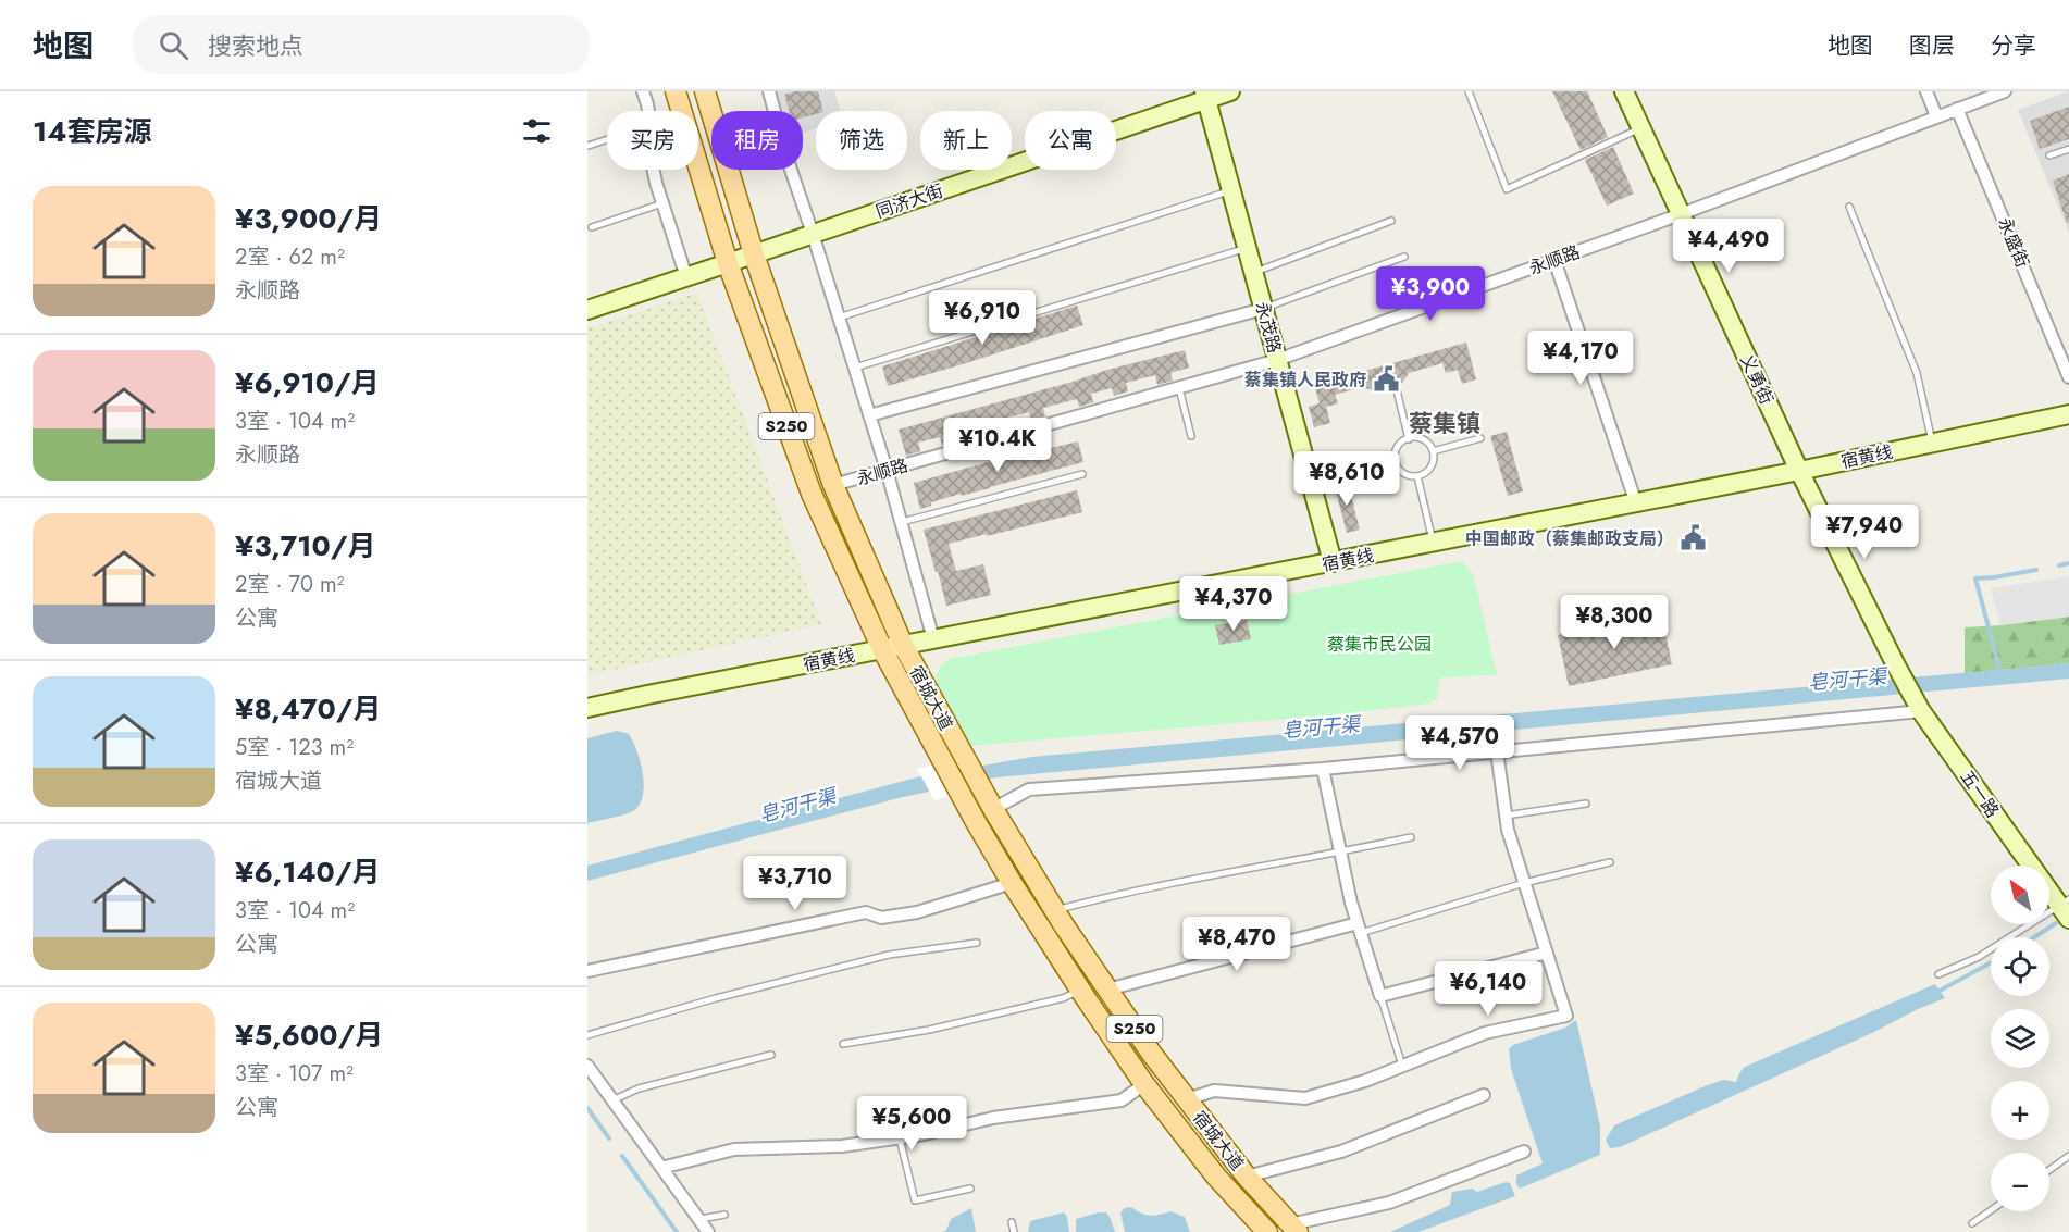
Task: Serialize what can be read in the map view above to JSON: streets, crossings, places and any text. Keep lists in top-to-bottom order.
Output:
{
  "streets": {
    "main road": ["S250", "宿城大道"],
    "street": [
      "同济大街",
      "永盛街",
      "永顺路",
      "永茂路",
      "义勇街",
      "宿黄线",
      "五一路"
    ]
  },
  "crossings": [
    ["同济大街", "永茂路"],
    ["同济大街", "宿城大道"],
    ["永盛街", "永顺路"],
    ["永顺路", "永茂路"],
    ["永顺路", "义勇街"],
    ["永顺路", "宿城大道"],
    ["永茂路", "宿黄线"],
    ["义勇街", "宿黄线"],
    ["义勇街", "五一路"],
    ["宿黄线", "宿城大道"]
  ],
  "districts": ["蔡集镇"],
  "water": ["皂河干渠"],
  "parks": ["蔡集市民公园"],
  "places": {
    "public building": ["蔡集镇人民政府", "中国邮政（蔡集邮政支局）"]
  },
  "north": "top left",
  "page": {
    "header": "地图",
    "search": "搜索地点",
    "nav": ["地图", "图层", "分享"],
    "heading": "14套房源",
    "chip": [
      "买房",
      "租房",
      "筛选",
      "新上",
      "公寓"
    ],
    "list": [
      {
        "name": "¥3,900/月",
        "note": "2室 · 62 m² · 永顺路"
      },
      {
        "name": "¥6,910/月",
        "note": "3室 · 104 m² · 永顺路"
      },
      {
        "name": "¥3,710/月",
        "note": "2室 · 70 m² · 公寓"
      },
      {
        "name": "¥8,470/月",
        "note": "5室 · 123 m² · 宿城大道"
      },
      {
        "name": "¥6,140/月",
        "note": "3室 · 104 m² · 公寓"
      },
      {
        "name": "¥5,600/月",
        "note": "3室 · 107 m² · 公寓"
      }
    ],
    "price": [
      "¥4,490",
      "¥3,900",
      "¥6,910",
      "¥4,170",
      "¥10.4K",
      "¥8,610",
      "¥7,940",
      "¥4,370",
      "¥8,300",
      "¥4,570",
      "¥3,710",
      "¥8,470",
      "¥6,140",
      "¥5,600"
    ],
    "map_buttons": ["+", "−"]
  }
}
